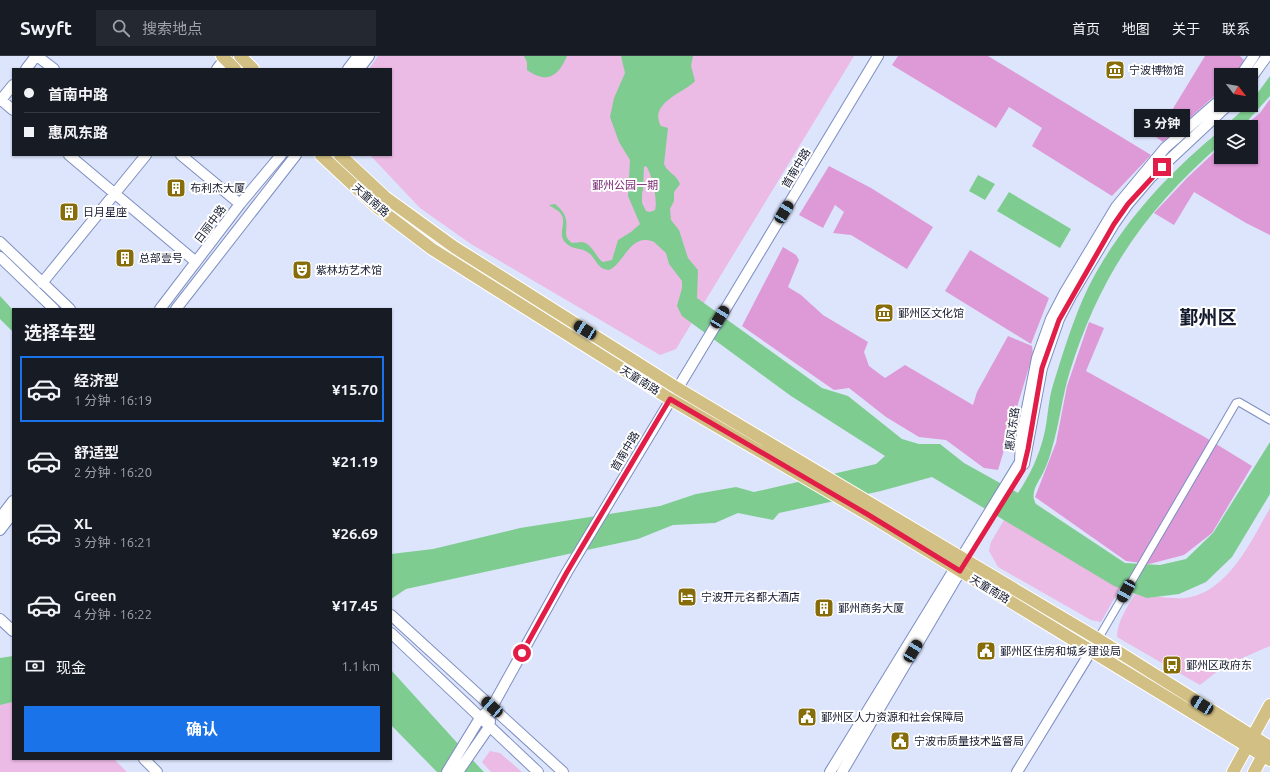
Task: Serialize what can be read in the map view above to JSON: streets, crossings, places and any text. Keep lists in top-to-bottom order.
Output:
{
  "streets": {
    "main road": ["天童南路"],
    "street": ["首南中路", "日丽中路", "惠风东路"]
  },
  "crossings": [
    ["首南中路", "天童南路"],
    ["天童南路", "惠风东路"]
  ],
  "districts": ["鄞州区"],
  "parks": ["鄞州公园一期"],
  "places": {
    "museum": ["宁波博物馆", "鄞州区文化馆"],
    "building": [
      "布利杰大厦",
      "日月星座",
      "总部壹号",
      "鄞州商务大厦"
    ],
    "theatre": ["紫林坊艺术馆"],
    "hotel": ["宁波开元名都大酒店"],
    "public building": ["鄞州区住房和城乡建设局", "鄞州区人力资源和社会保障局", "宁波市质量技术监督局"],
    "bus stop": ["鄞州区政府东"]
  },
  "north": "bottom right",
  "page": {
    "header": "Swyft",
    "search": "搜索地点",
    "nav": [
      "首页",
      "地图",
      "关于",
      "联系"
    ],
    "banner": ["首南中路", "惠风东路"],
    "bubble": "3 分钟",
    "heading": "选择车型",
    "list": [
      {
        "name": "经济型",
        "note": "1 分钟 · 16:19",
        "value": "¥15.70"
      },
      {
        "name": "舒适型",
        "note": "2 分钟 · 16:20",
        "value": "¥21.19"
      },
      {
        "name": "XL",
        "note": "3 分钟 · 16:21",
        "value": "¥26.69"
      },
      {
        "name": "Green",
        "note": "4 分钟 · 16:22",
        "value": "¥17.45"
      }
    ],
    "pay": ["现金", "1.1 km"],
    "buttons": "确认"
  }
}
